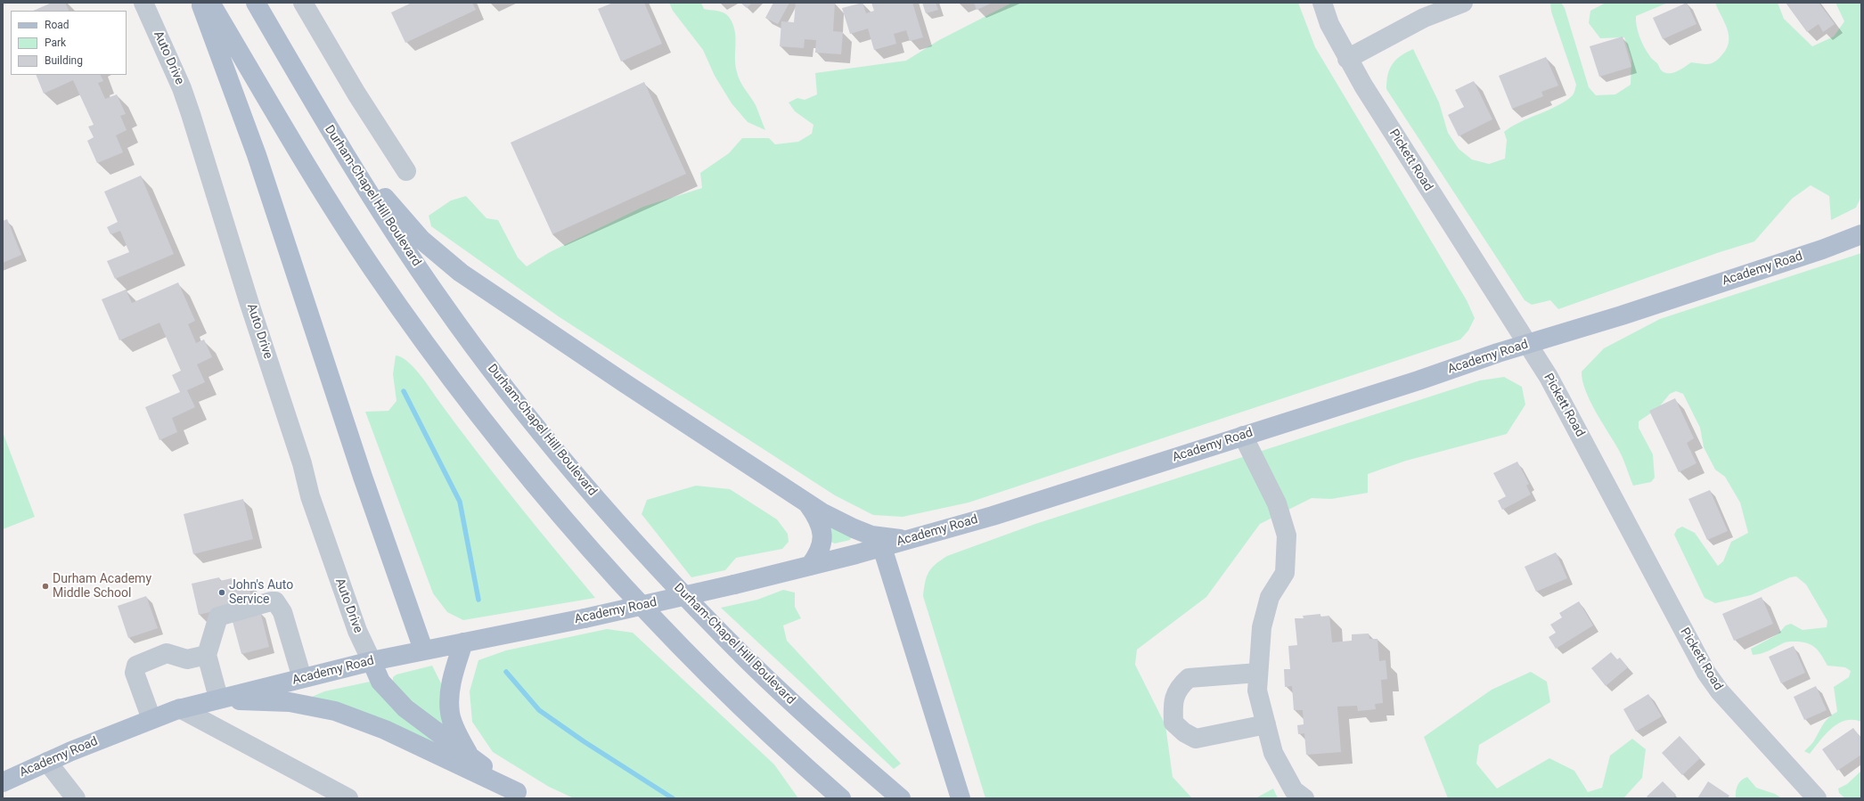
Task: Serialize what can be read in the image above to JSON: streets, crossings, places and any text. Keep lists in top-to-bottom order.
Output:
{
  "streets": {
    "main road": ["Durham-Chapel Hill Boulevard", "Academy Road"],
    "street": ["Auto Drive", "Pickett Road"]
  },
  "crossings": [
    ["Auto Drive", "Academy Road"],
    ["Pickett Road", "Academy Road"]
  ],
  "places": ["Durham Academy Middle School", "John's Auto Service"],
  "legend": ["Road", "Park", "Building"]
}
